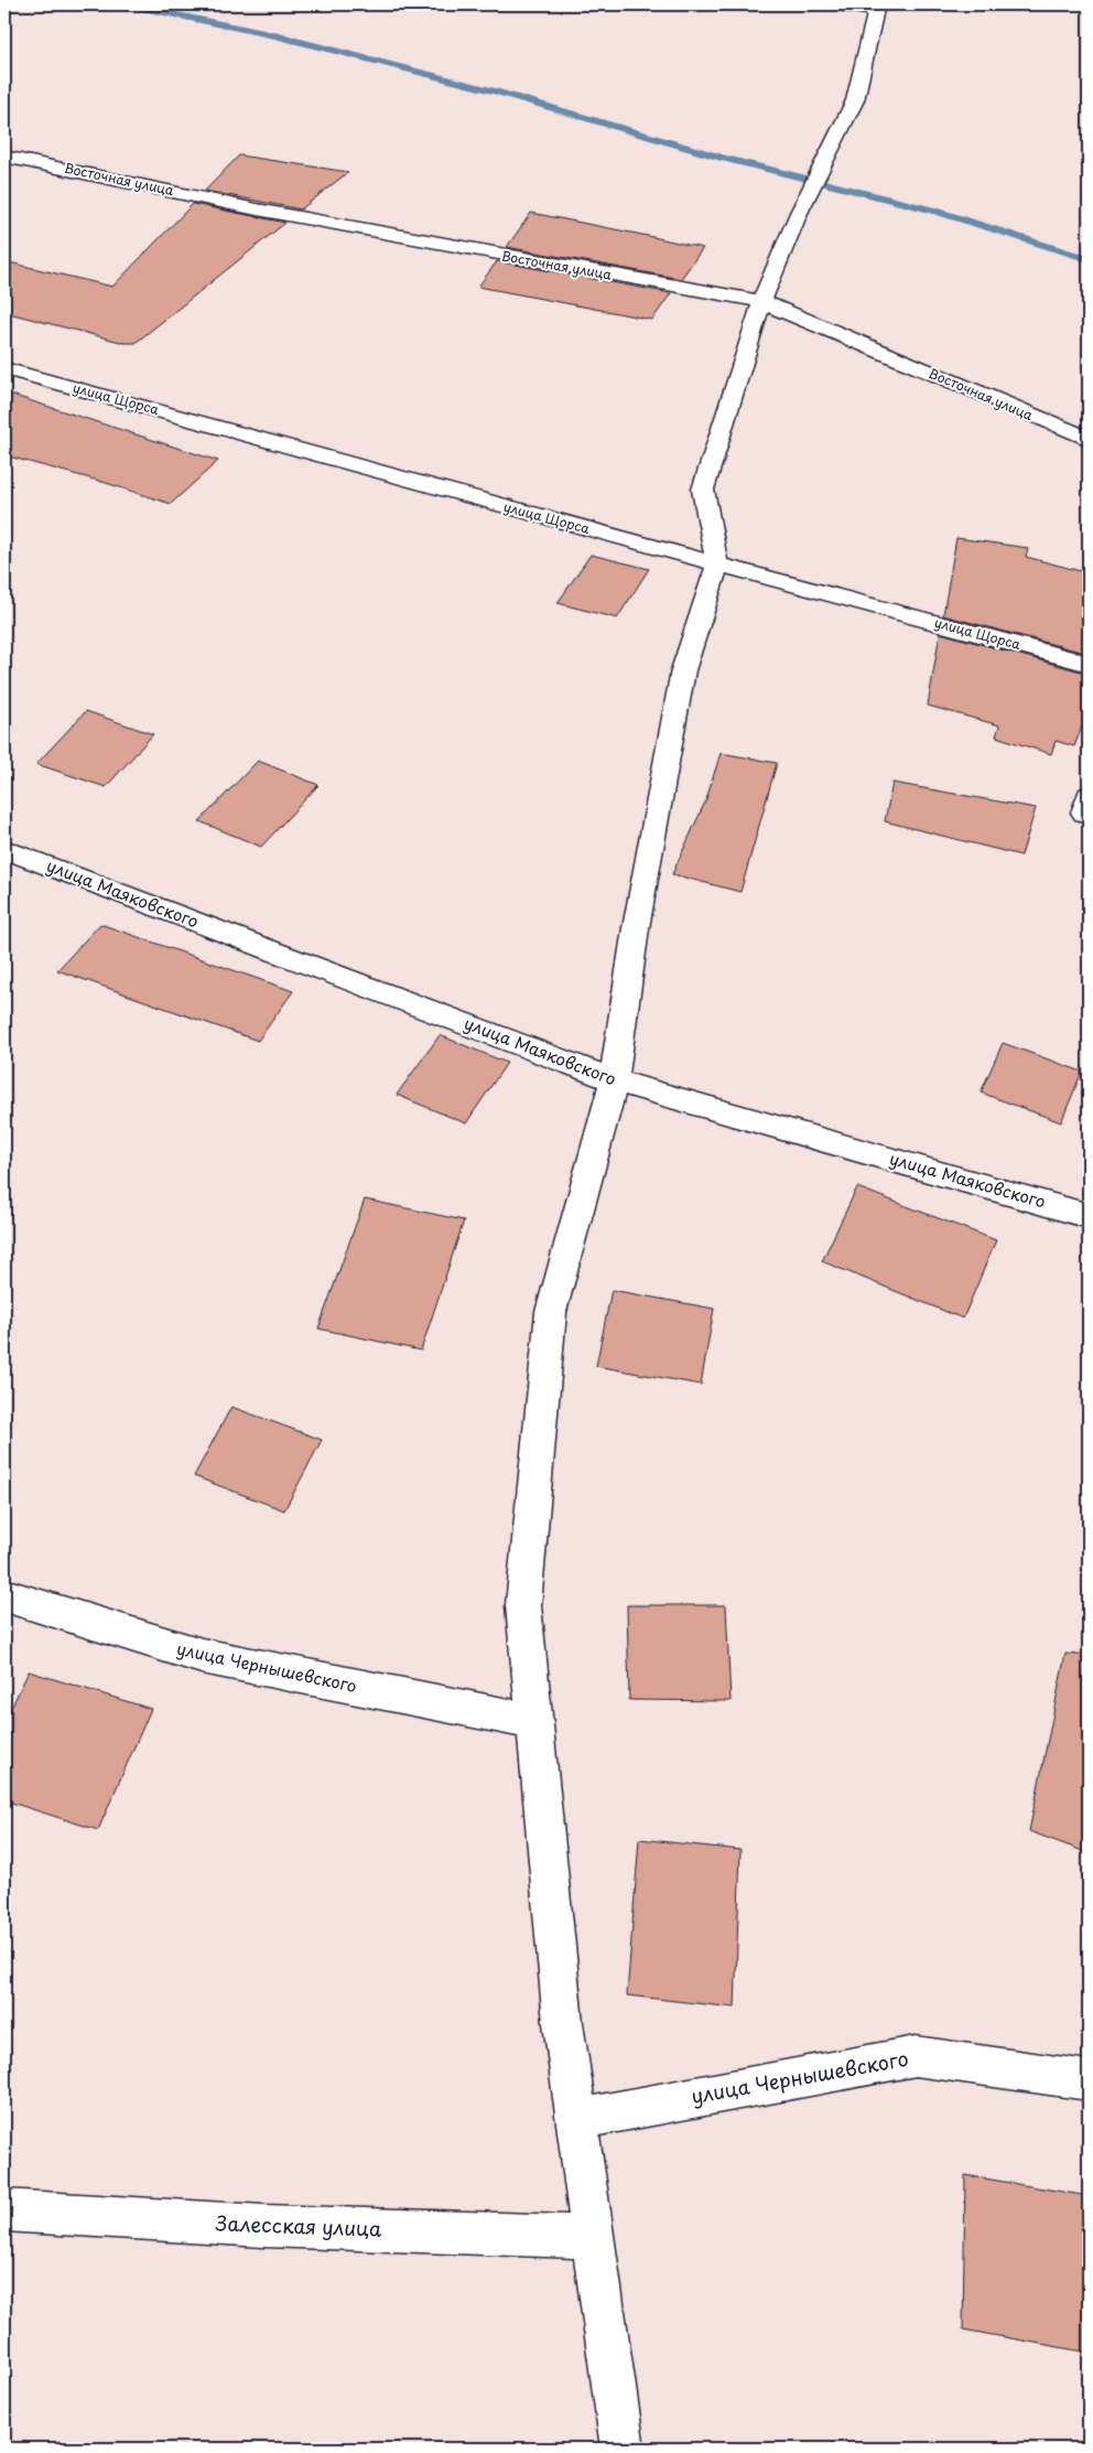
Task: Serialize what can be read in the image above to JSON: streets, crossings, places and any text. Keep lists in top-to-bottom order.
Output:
{
  "streets": {
    "street": [
      "Восточная улица",
      "улица Щорса",
      "улица Маяковского",
      "улица Чернышевского",
      "Залесская улица"
    ]
  }
}
